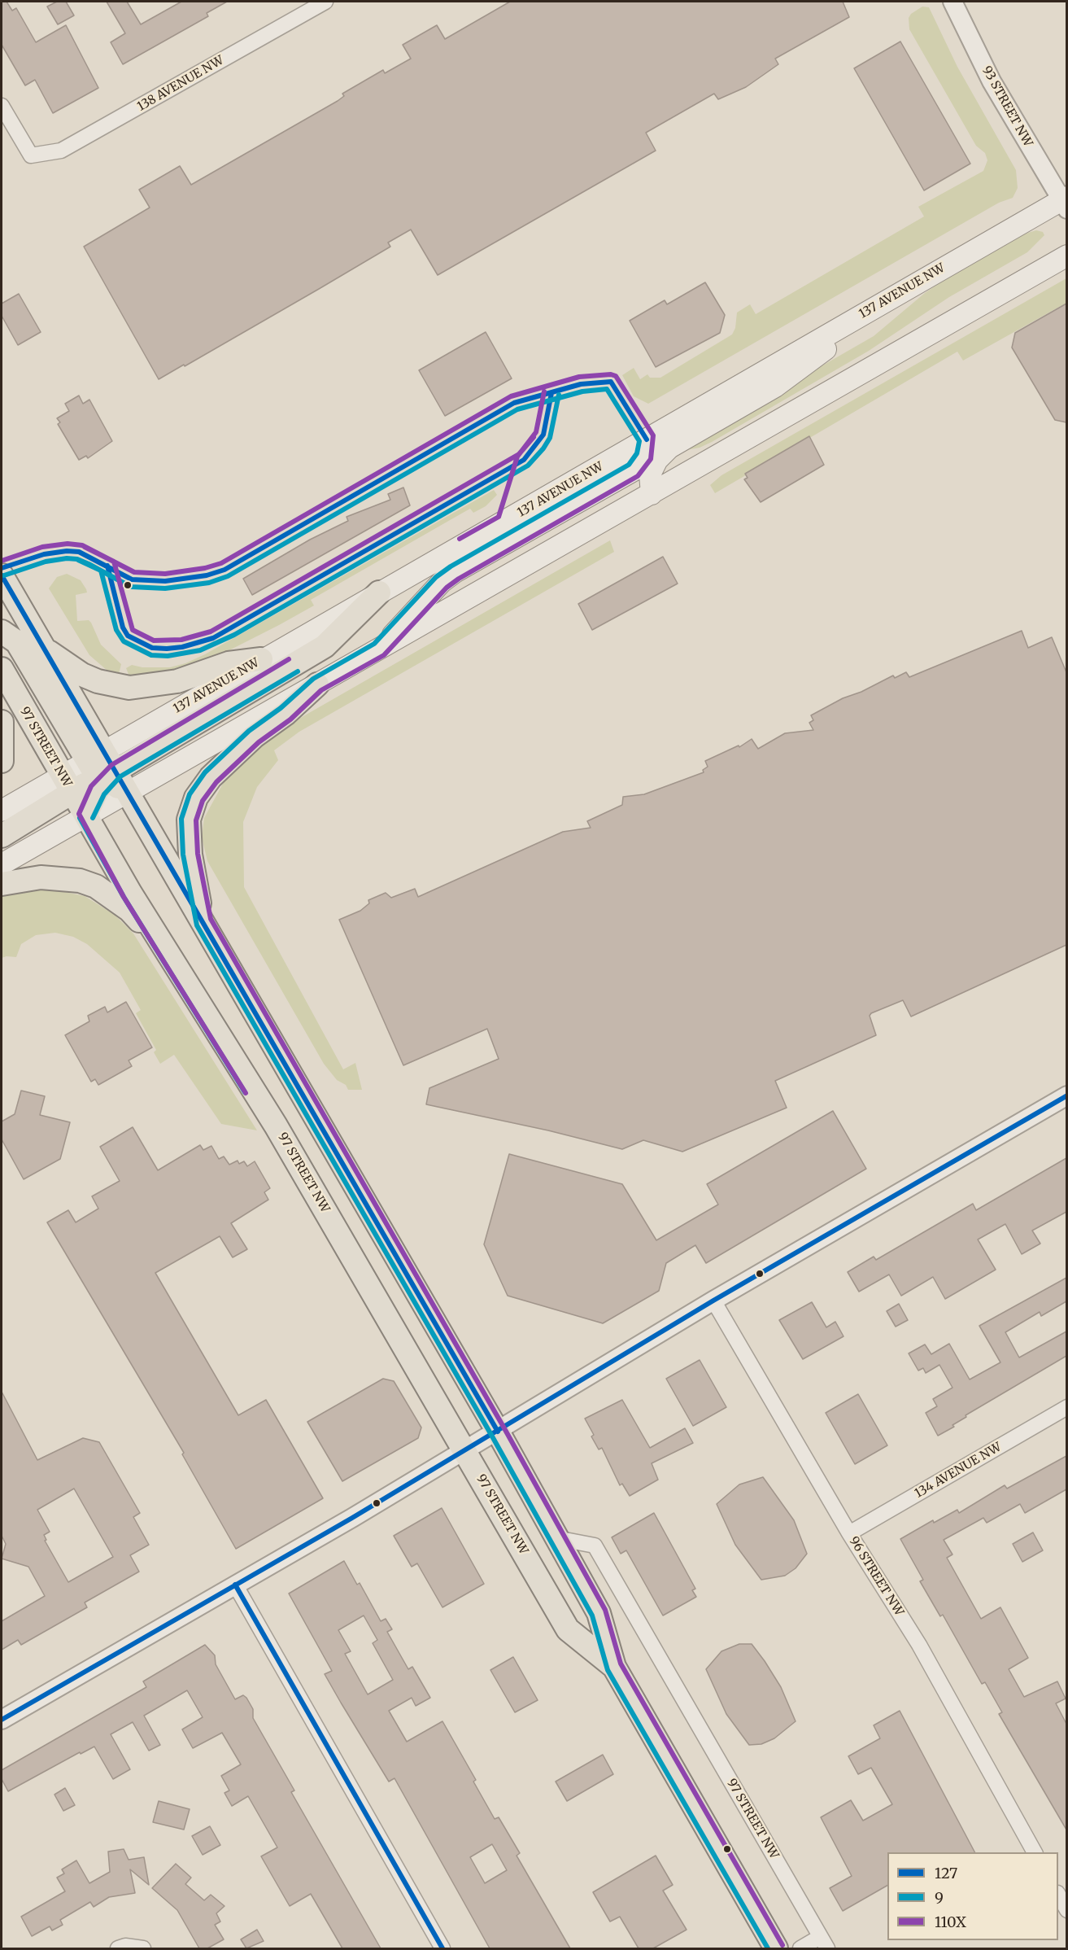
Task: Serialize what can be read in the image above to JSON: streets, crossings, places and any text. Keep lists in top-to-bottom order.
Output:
{
  "streets": {
    "main road": ["137 AVENUE NW", "97 STREET NW"],
    "street": [
      "138 AVENUE NW",
      "93 STREET NW",
      "134 AVENUE NW",
      "96 STREET NW"
    ]
  },
  "crossings": [
    ["93 STREET NW", "137 AVENUE NW"],
    ["137 AVENUE NW", "97 STREET NW"],
    ["134 AVENUE NW", "96 STREET NW"]
  ],
  "lines": ["transit line 110X", "transit line 127", "transit line 9"],
  "legend": ["127", "9", "110X"]
}
